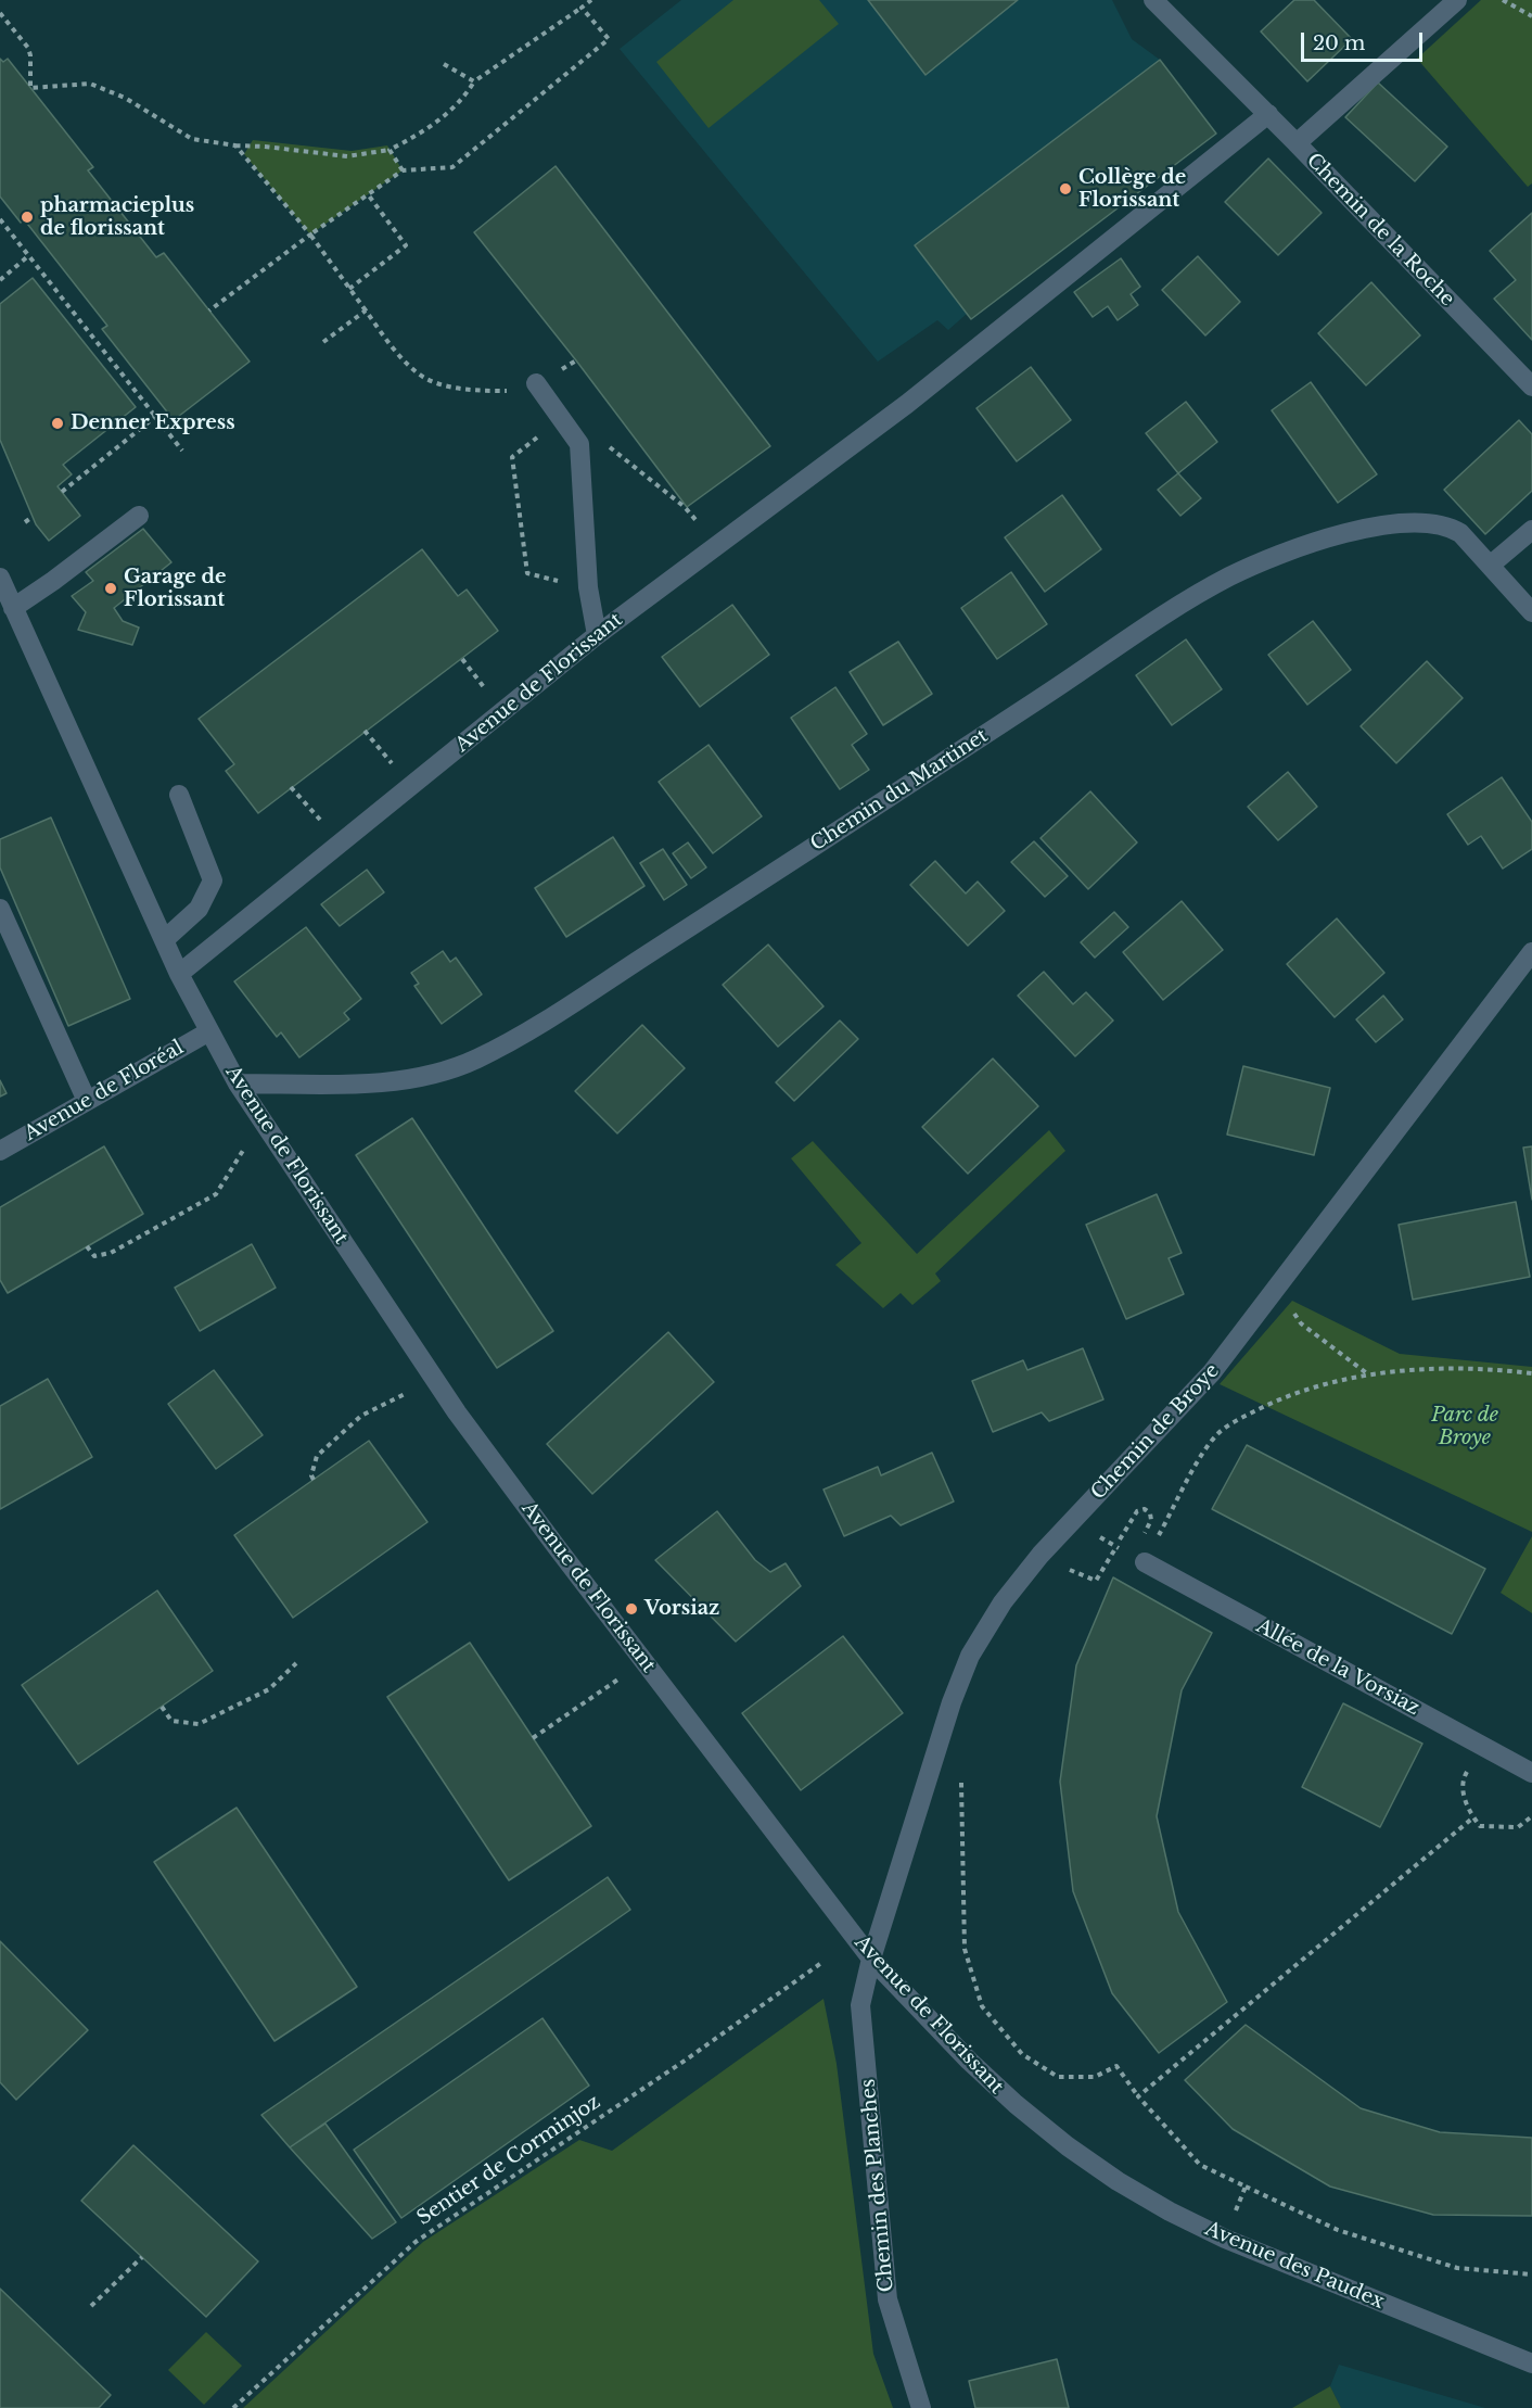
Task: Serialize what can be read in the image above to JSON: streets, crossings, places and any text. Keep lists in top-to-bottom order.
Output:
{
  "streets": {
    "street": [
      "Chemin de la Roche",
      "Avenue de Florissant",
      "Chemin du Martinet",
      "Avenue de Floréal",
      "Chemin de Broye",
      "Allée de la Vorsiaz",
      "Chemin des Planches",
      "Avenue des Paudex"
    ],
    "path": ["Sentier de Corminjoz"]
  },
  "crossings": [
    ["Avenue de Florissant", "Chemin du Martinet"],
    ["Avenue de Florissant", "Avenue de Floréal"],
    ["Avenue de Florissant", "Chemin de Broye"],
    ["Avenue de Florissant", "Chemin des Planches"],
    ["Avenue de Florissant", "Avenue des Paudex"],
    ["Chemin de Broye", "Chemin des Planches"]
  ],
  "parks": ["Parc de Broye"],
  "places": [
    "Collège de Florissant",
    "pharmacieplus de florissant",
    "Denner Express",
    "Garage de Florissant",
    "Vorsiaz"
  ],
  "scale_bar": "20 m"
}
